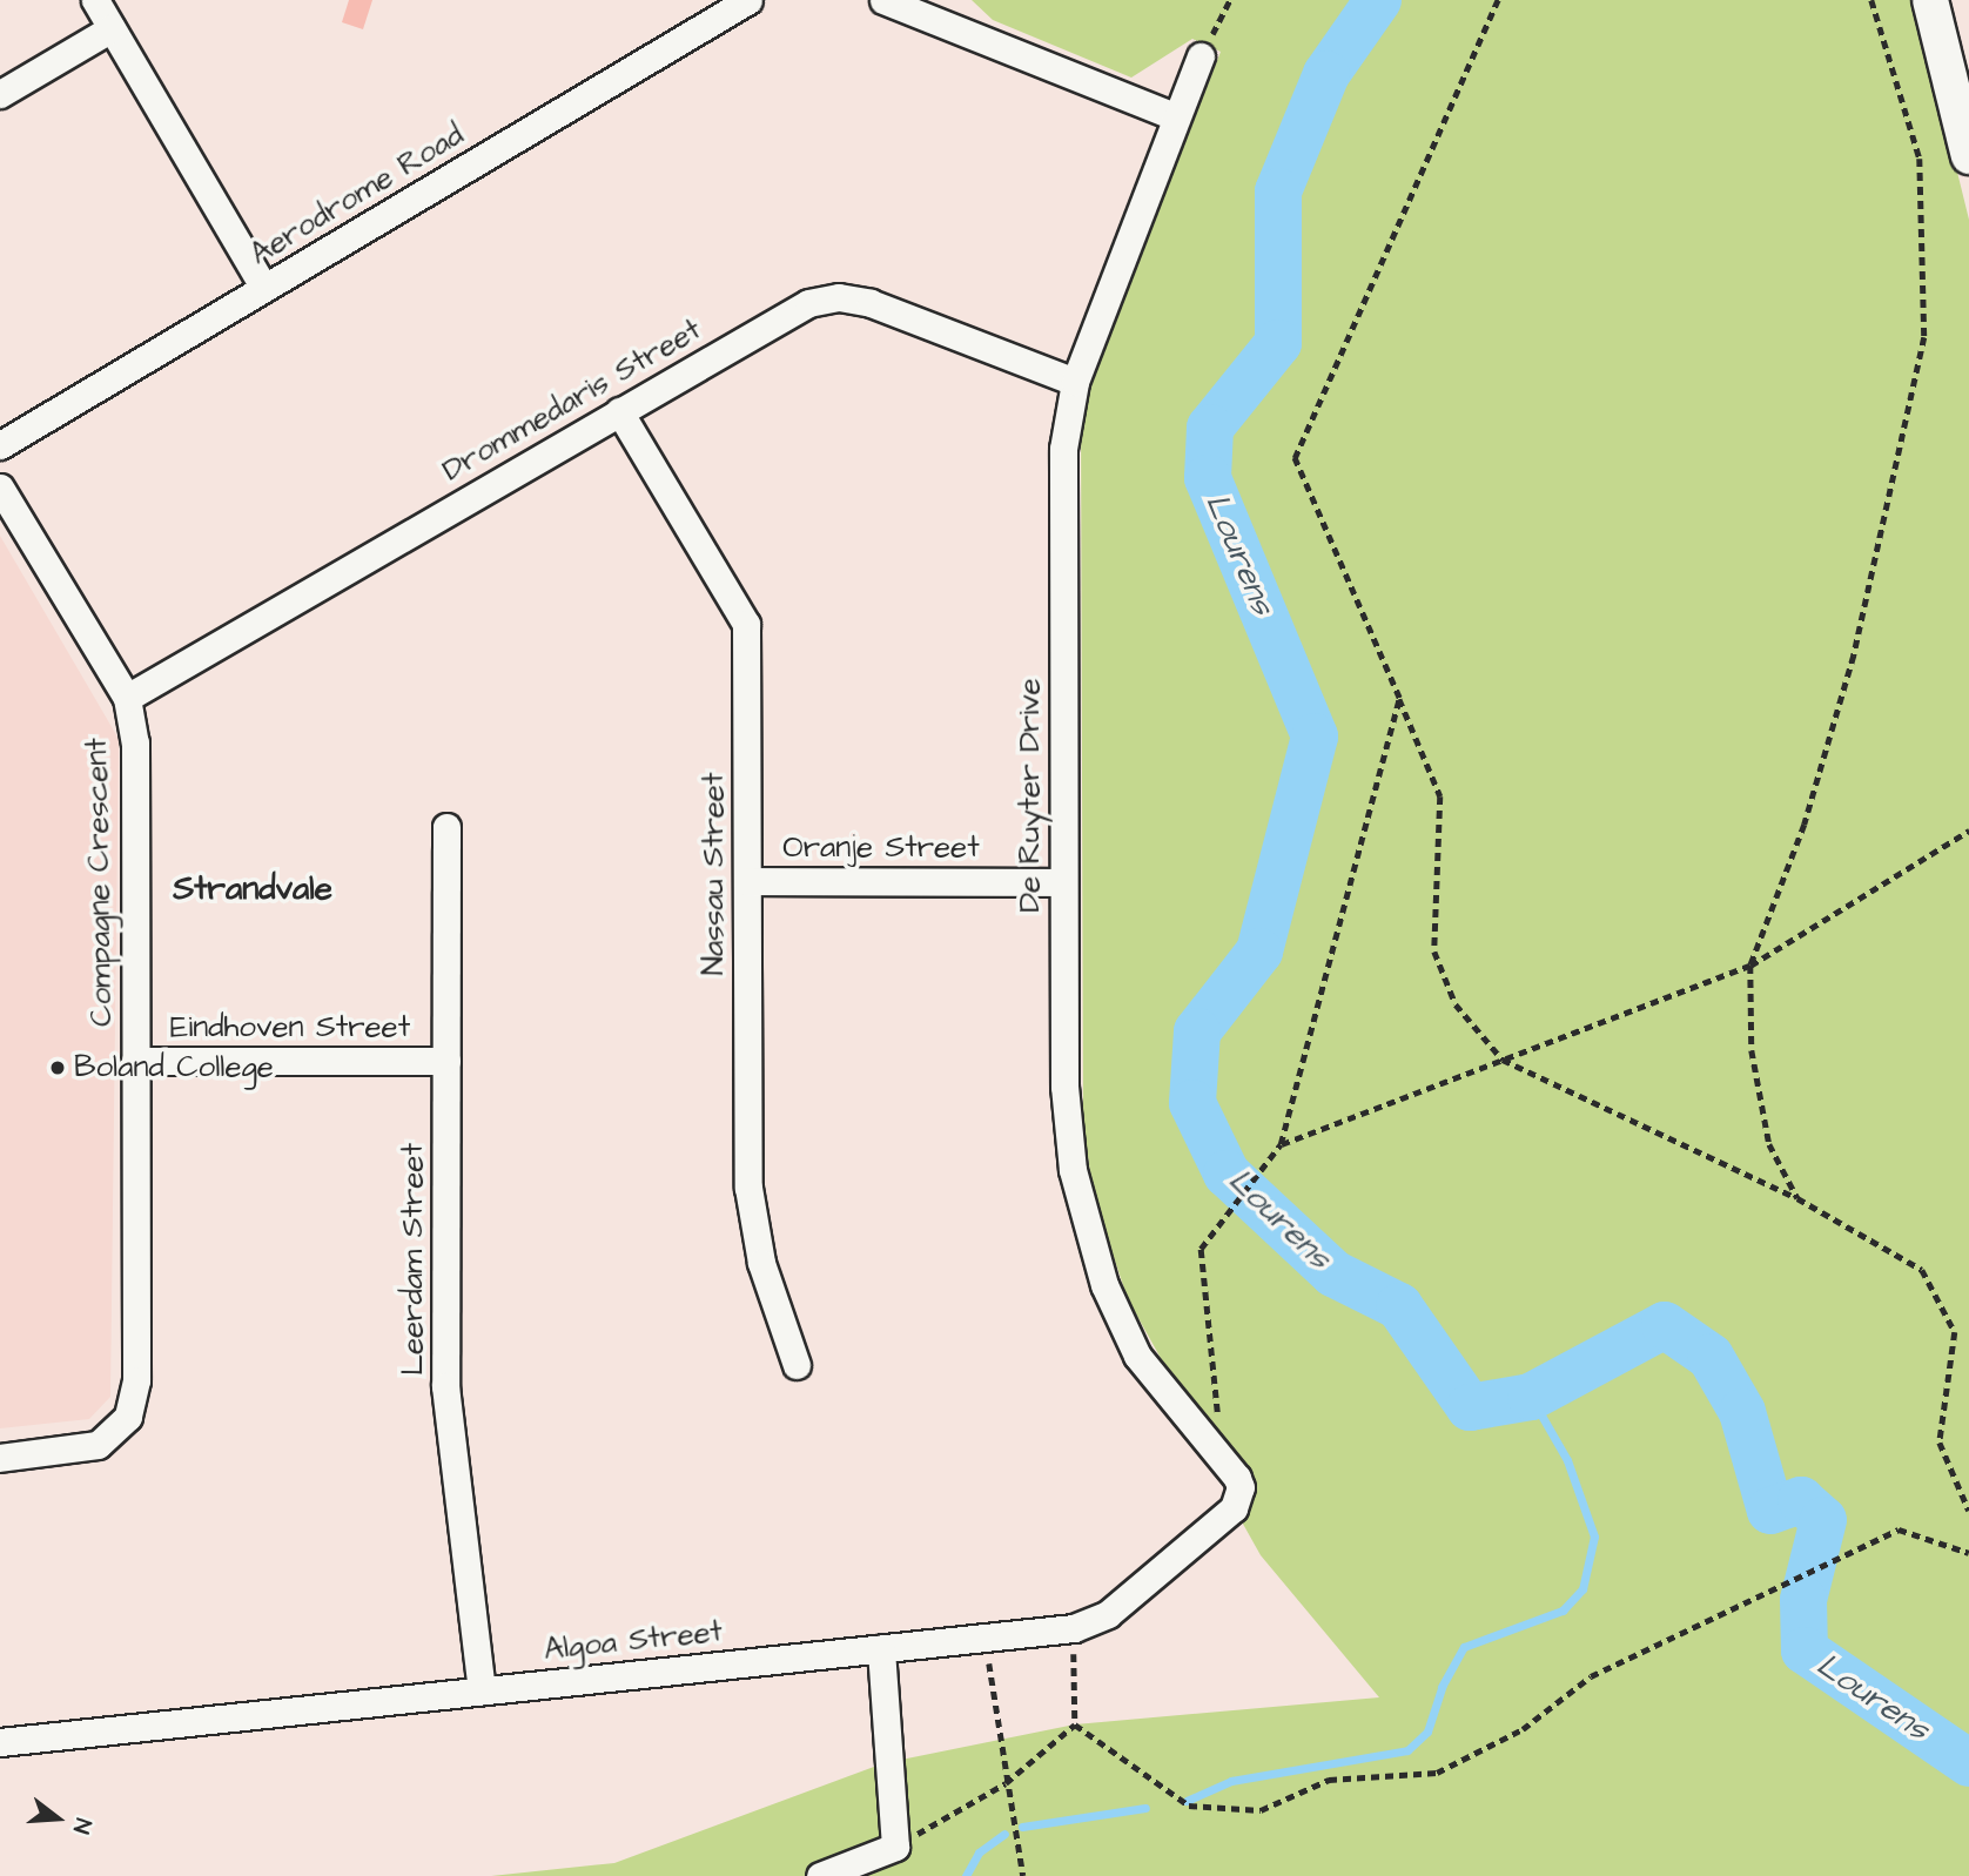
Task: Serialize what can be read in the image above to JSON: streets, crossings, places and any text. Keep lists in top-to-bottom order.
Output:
{
  "streets": {
    "street": [
      "Aerodrome Road",
      "Drommedaris Street",
      "De Ruyter Drive",
      "Oranje Street",
      "Nassau Street",
      "Compagne Crescent",
      "Eindhoven Street",
      "Leerdam Street",
      "Algoa Street"
    ]
  },
  "crossings": [
    ["Drommedaris Street", "De Ruyter Drive"],
    ["Drommedaris Street", "Nassau Street"],
    ["Drommedaris Street", "Compagne Crescent"],
    ["De Ruyter Drive", "Oranje Street"],
    ["De Ruyter Drive", "Algoa Street"],
    ["Oranje Street", "Nassau Street"],
    ["Compagne Crescent", "Eindhoven Street"],
    ["Eindhoven Street", "Leerdam Street"],
    ["Leerdam Street", "Algoa Street"]
  ],
  "districts": ["Strandvale"],
  "water": ["Lourens"],
  "places": ["Boland College"],
  "north": "right"
}
